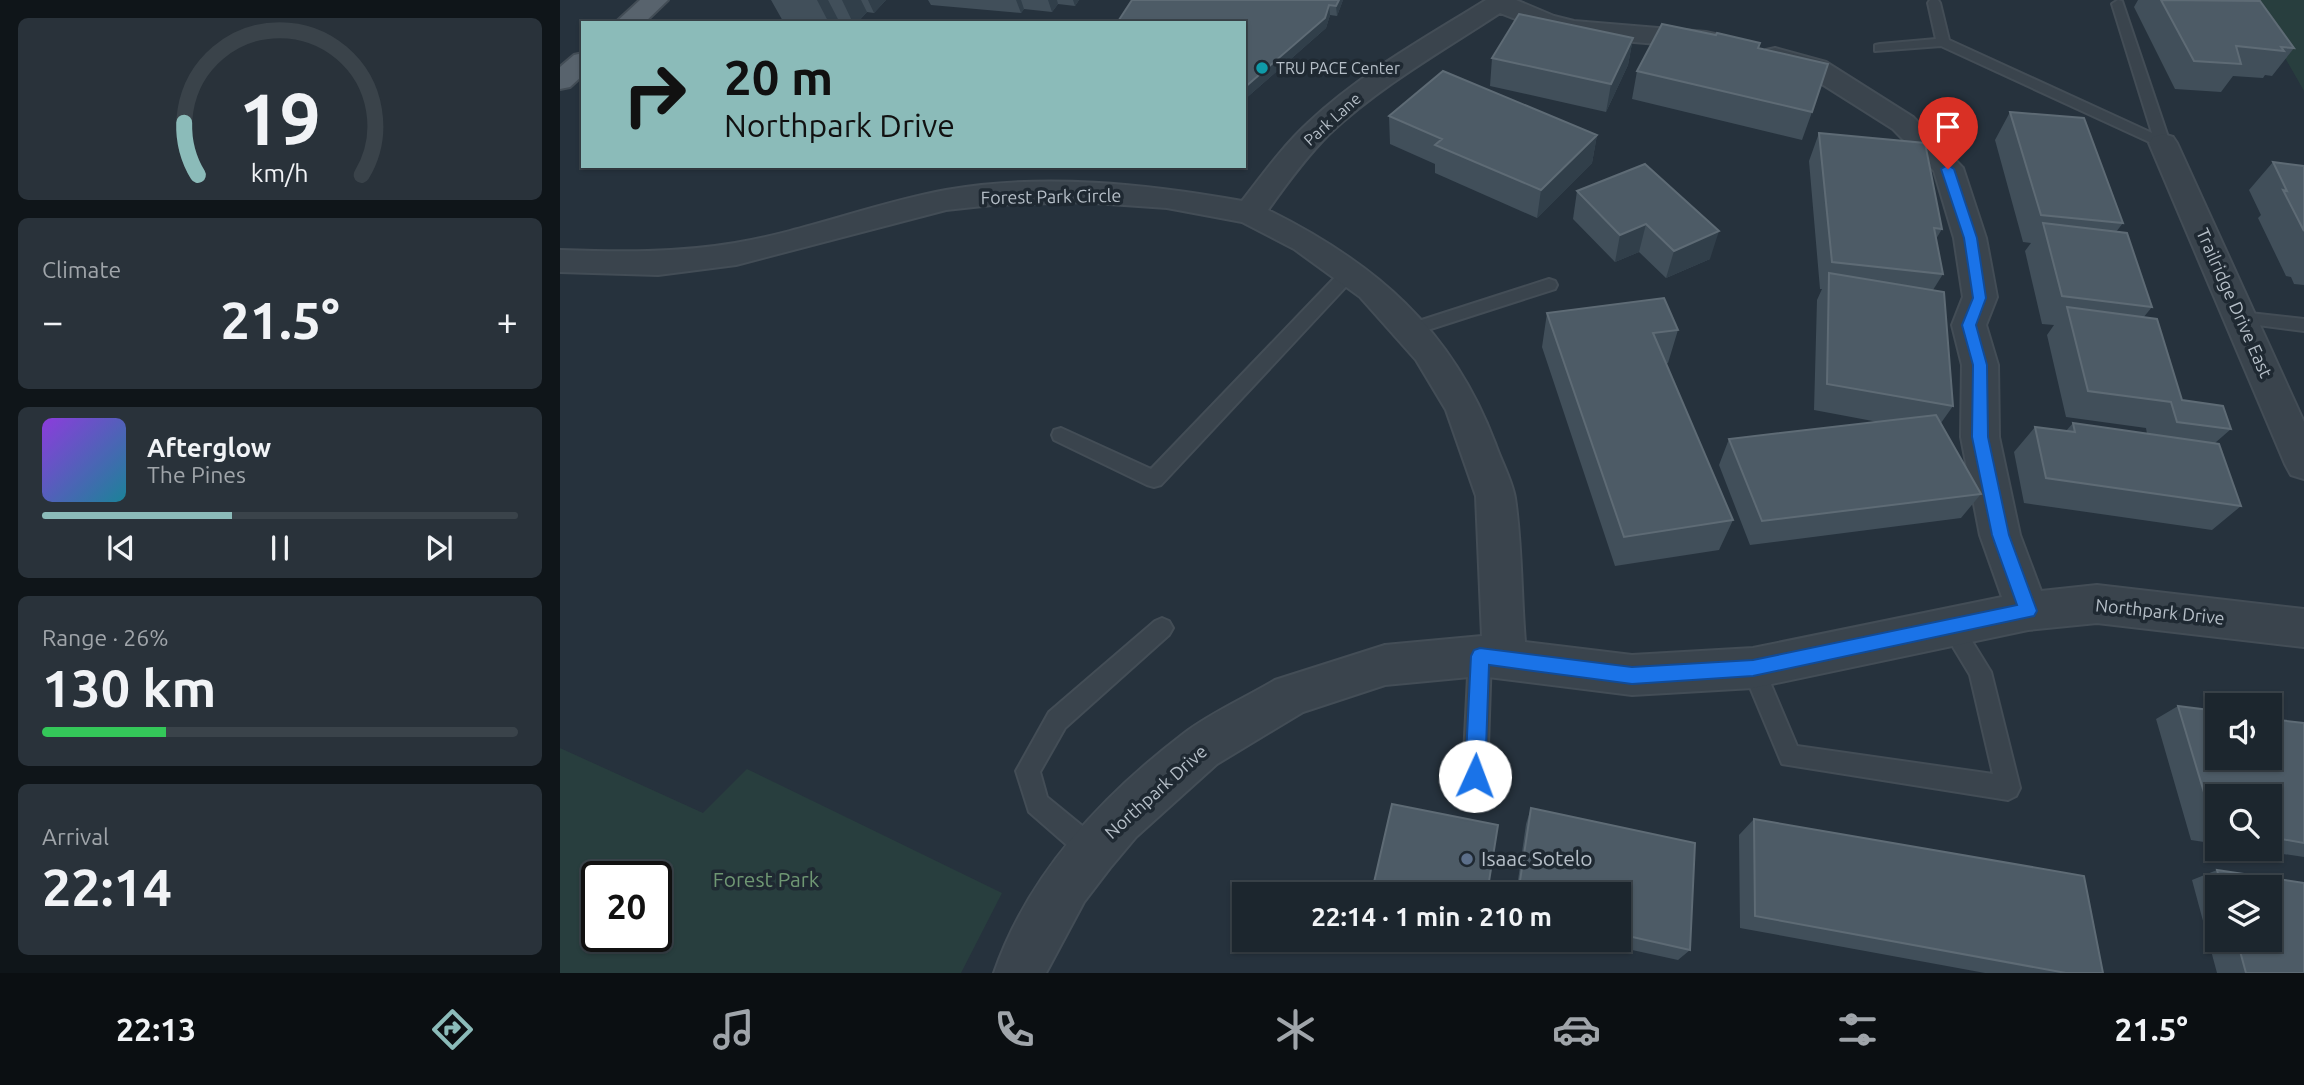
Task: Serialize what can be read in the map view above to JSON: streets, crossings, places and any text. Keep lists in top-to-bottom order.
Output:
{
  "streets": {
    "street": [
      "Park Lane",
      "Forest Park Circle",
      "Trailridge Drive East",
      "Northpark Drive"
    ]
  },
  "crossings": [
    ["Park Lane", "Forest Park Circle"],
    ["Forest Park Circle", "Northpark Drive"]
  ],
  "parks": ["Forest Park"],
  "places": ["TRU PACE Center", "Isaac Sotelo"],
  "page": {
    "turn": ["20 m", "Northpark Drive"],
    "tile": [
      "Climate",
      ["Range · 26%", "130 km"],
      ["Arrival", "22:14"]
    ],
    "heat": ["−", "21.5°", "+"],
    "song": ["Afterglow", "The Pines"],
    "limit": "20",
    "trip": "22:14 · 1 min · 210 m",
    "tabs": ["22:13", "21.5°"],
    "gauge": ["19", "km/h"]
  }
}
